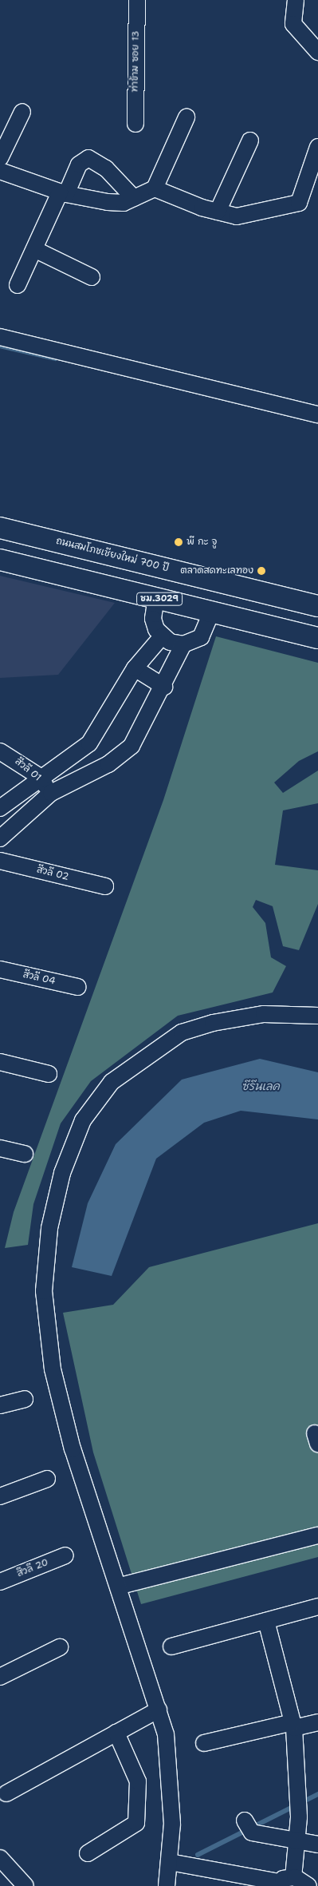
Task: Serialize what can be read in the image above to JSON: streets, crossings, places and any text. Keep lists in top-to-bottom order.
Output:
{
  "streets": {
    "main road": ["ถนนสมโภชเชียงใหม่ 700 ปี", "ชม.3029"],
    "street": [
      "ท่าข้าม ซอย 13",
      "สีวลี 01",
      "สีวลี 02",
      "สีวลี 04",
      "สีวลี 20"
    ]
  },
  "water": ["ซีรีนเลค"],
  "places": ["พี กะ จู", "ตลาดสดทะเลทอง"]
}
